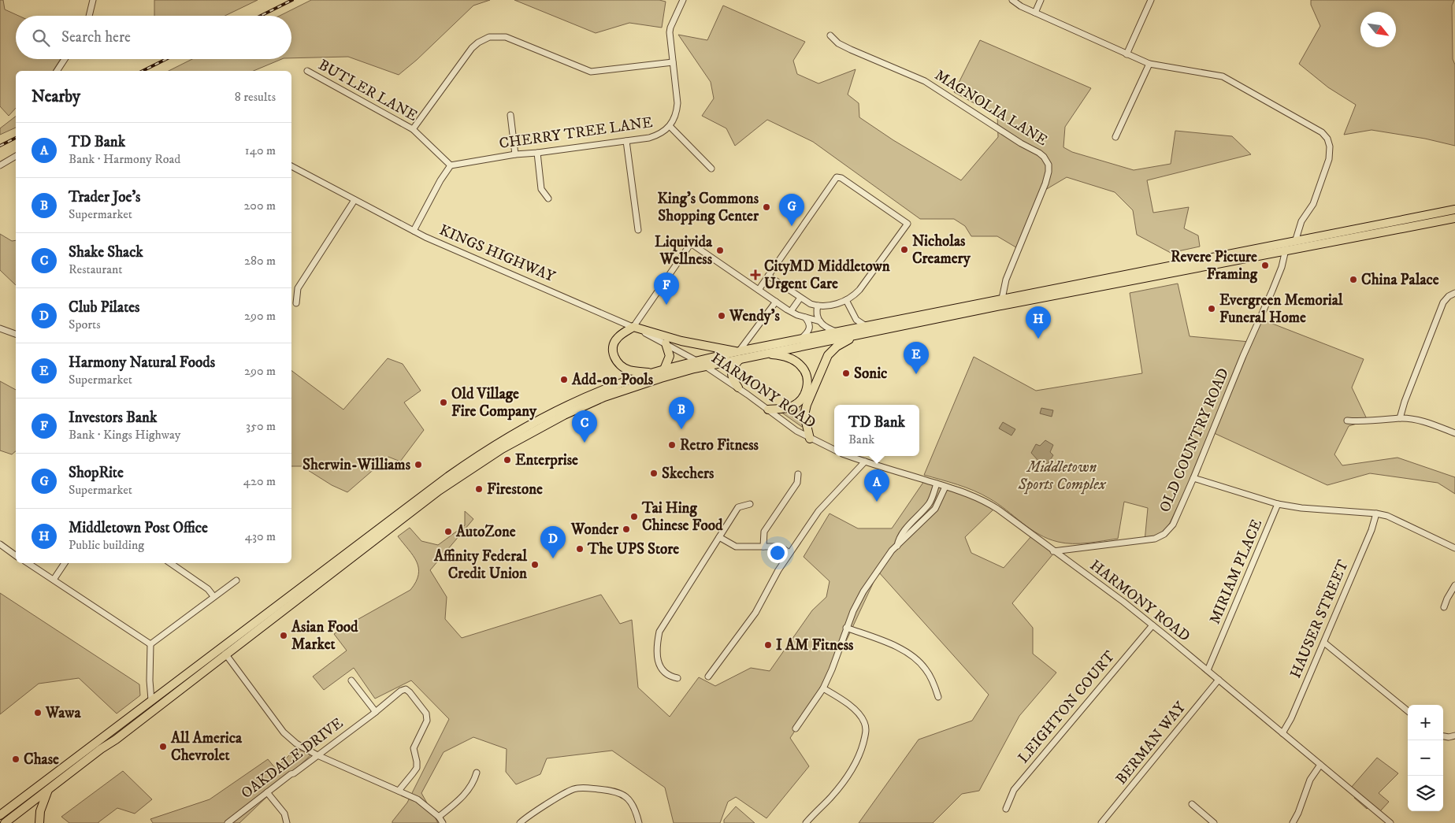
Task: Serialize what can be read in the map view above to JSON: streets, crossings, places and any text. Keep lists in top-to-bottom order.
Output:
{
  "streets": {
    "street": [
      "BUTLER LANE",
      "MAGNOLIA LANE",
      "CHERRY TREE LANE",
      "KINGS HIGHWAY",
      "HARMONY ROAD",
      "OLD COUNTRY ROAD",
      "MIRIAM PLACE",
      "HAUSER STREET",
      "LEIGHTON COURT",
      "BERMAN WAY",
      "OAKDALE DRIVE"
    ]
  },
  "crossings": [
    ["BUTLER LANE", "CHERRY TREE LANE"],
    ["KINGS HIGHWAY", "HARMONY ROAD"],
    ["HARMONY ROAD", "OLD COUNTRY ROAD"],
    ["HARMONY ROAD", "MIRIAM PLACE"],
    ["HARMONY ROAD", "HAUSER STREET"],
    ["HARMONY ROAD", "LEIGHTON COURT"],
    ["HARMONY ROAD", "BERMAN WAY"]
  ],
  "parks": ["Middletown Sports Complex"],
  "places": {
    "other": [
      "King's Commons Shopping Center",
      "Nicholas Creamery",
      "Liquivida Wellness",
      "Revere Picture Framing",
      "China Palace",
      "Evergreen Memorial Funeral Home",
      "Wendy's",
      "Sonic",
      "Add-on Pools",
      "Old Village Fire Company",
      "Retro Fitness",
      "Enterprise",
      "Sherwin-Williams",
      "Skechers",
      "Firestone",
      "Tai Hing Chinese Food",
      "Wonder",
      "AutoZone",
      "The UPS Store",
      "Affinity Federal Credit Union",
      "Asian Food Market",
      "I AM Fitness",
      "Wawa",
      "All America Chevrolet",
      "Chase"
    ],
    "health": ["CityMD Middletown Urgent Care"]
  },
  "north": "bottom right",
  "page": {
    "search": "Search here",
    "heading": ["Nearby", "8 results"],
    "list": [
      {
        "mark": "A",
        "name": "TD Bank",
        "note": "Bank · Harmony Road",
        "value": "140 m"
      },
      {
        "mark": "B",
        "name": "Trader Joe's",
        "note": "Supermarket",
        "value": "200 m"
      },
      {
        "mark": "C",
        "name": "Shake Shack",
        "note": "Restaurant",
        "value": "280 m"
      },
      {
        "mark": "D",
        "name": "Club Pilates",
        "note": "Sports",
        "value": "290 m"
      },
      {
        "mark": "E",
        "name": "Harmony Natural Foods",
        "note": "Supermarket",
        "value": "290 m"
      },
      {
        "mark": "F",
        "name": "Investors Bank",
        "note": "Bank · Kings Highway",
        "value": "350 m"
      },
      {
        "mark": "G",
        "name": "ShopRite",
        "note": "Supermarket",
        "value": "420 m"
      },
      {
        "mark": "H",
        "name": "Middletown Post Office",
        "note": "Public building",
        "value": "430 m"
      }
    ],
    "pins": [
      "G",
      "F",
      "H",
      "E",
      "B",
      "C",
      "A",
      "D"
    ],
    "popup": ["TD Bank", "Bank"],
    "map_buttons": ["+", "−"]
  }
}
